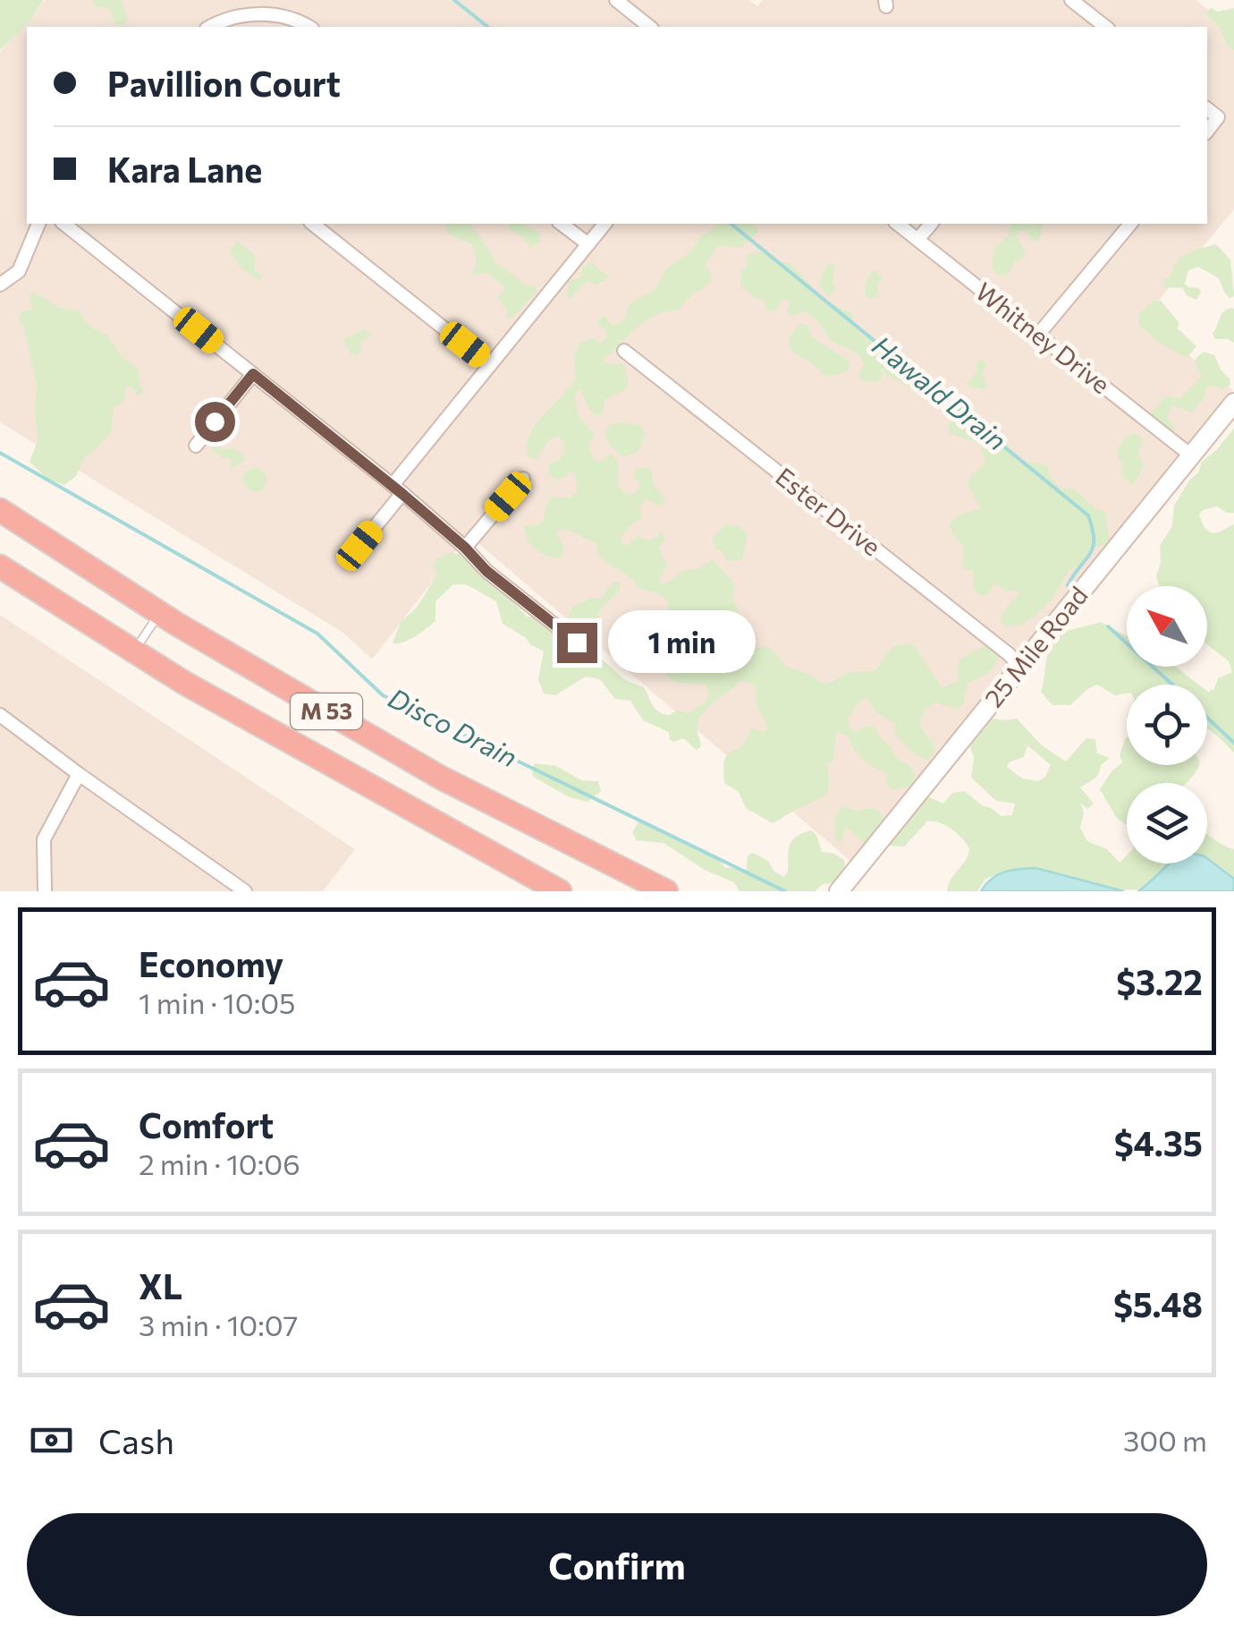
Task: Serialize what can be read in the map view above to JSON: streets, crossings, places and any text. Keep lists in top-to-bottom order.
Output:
{
  "streets": {
    "highway": ["M 53"],
    "street": ["Whitney Drive", "Ester Drive", "25 Mile Road"]
  },
  "crossings": [
    ["Whitney Drive", "25 Mile Road"],
    ["Ester Drive", "25 Mile Road"]
  ],
  "water": ["Hawald Drain", "Disco Drain"],
  "north": "top left",
  "page": {
    "banner": ["Pavillion Court", "Kara Lane"],
    "bubble": "1 min",
    "list": [
      {
        "name": "Economy",
        "note": "1 min · 10:05",
        "value": "$3.22"
      },
      {
        "name": "Comfort",
        "note": "2 min · 10:06",
        "value": "$4.35"
      },
      {
        "name": "XL",
        "note": "3 min · 10:07",
        "value": "$5.48"
      }
    ],
    "pay": ["Cash", "300 m"],
    "buttons": "Confirm"
  }
}
